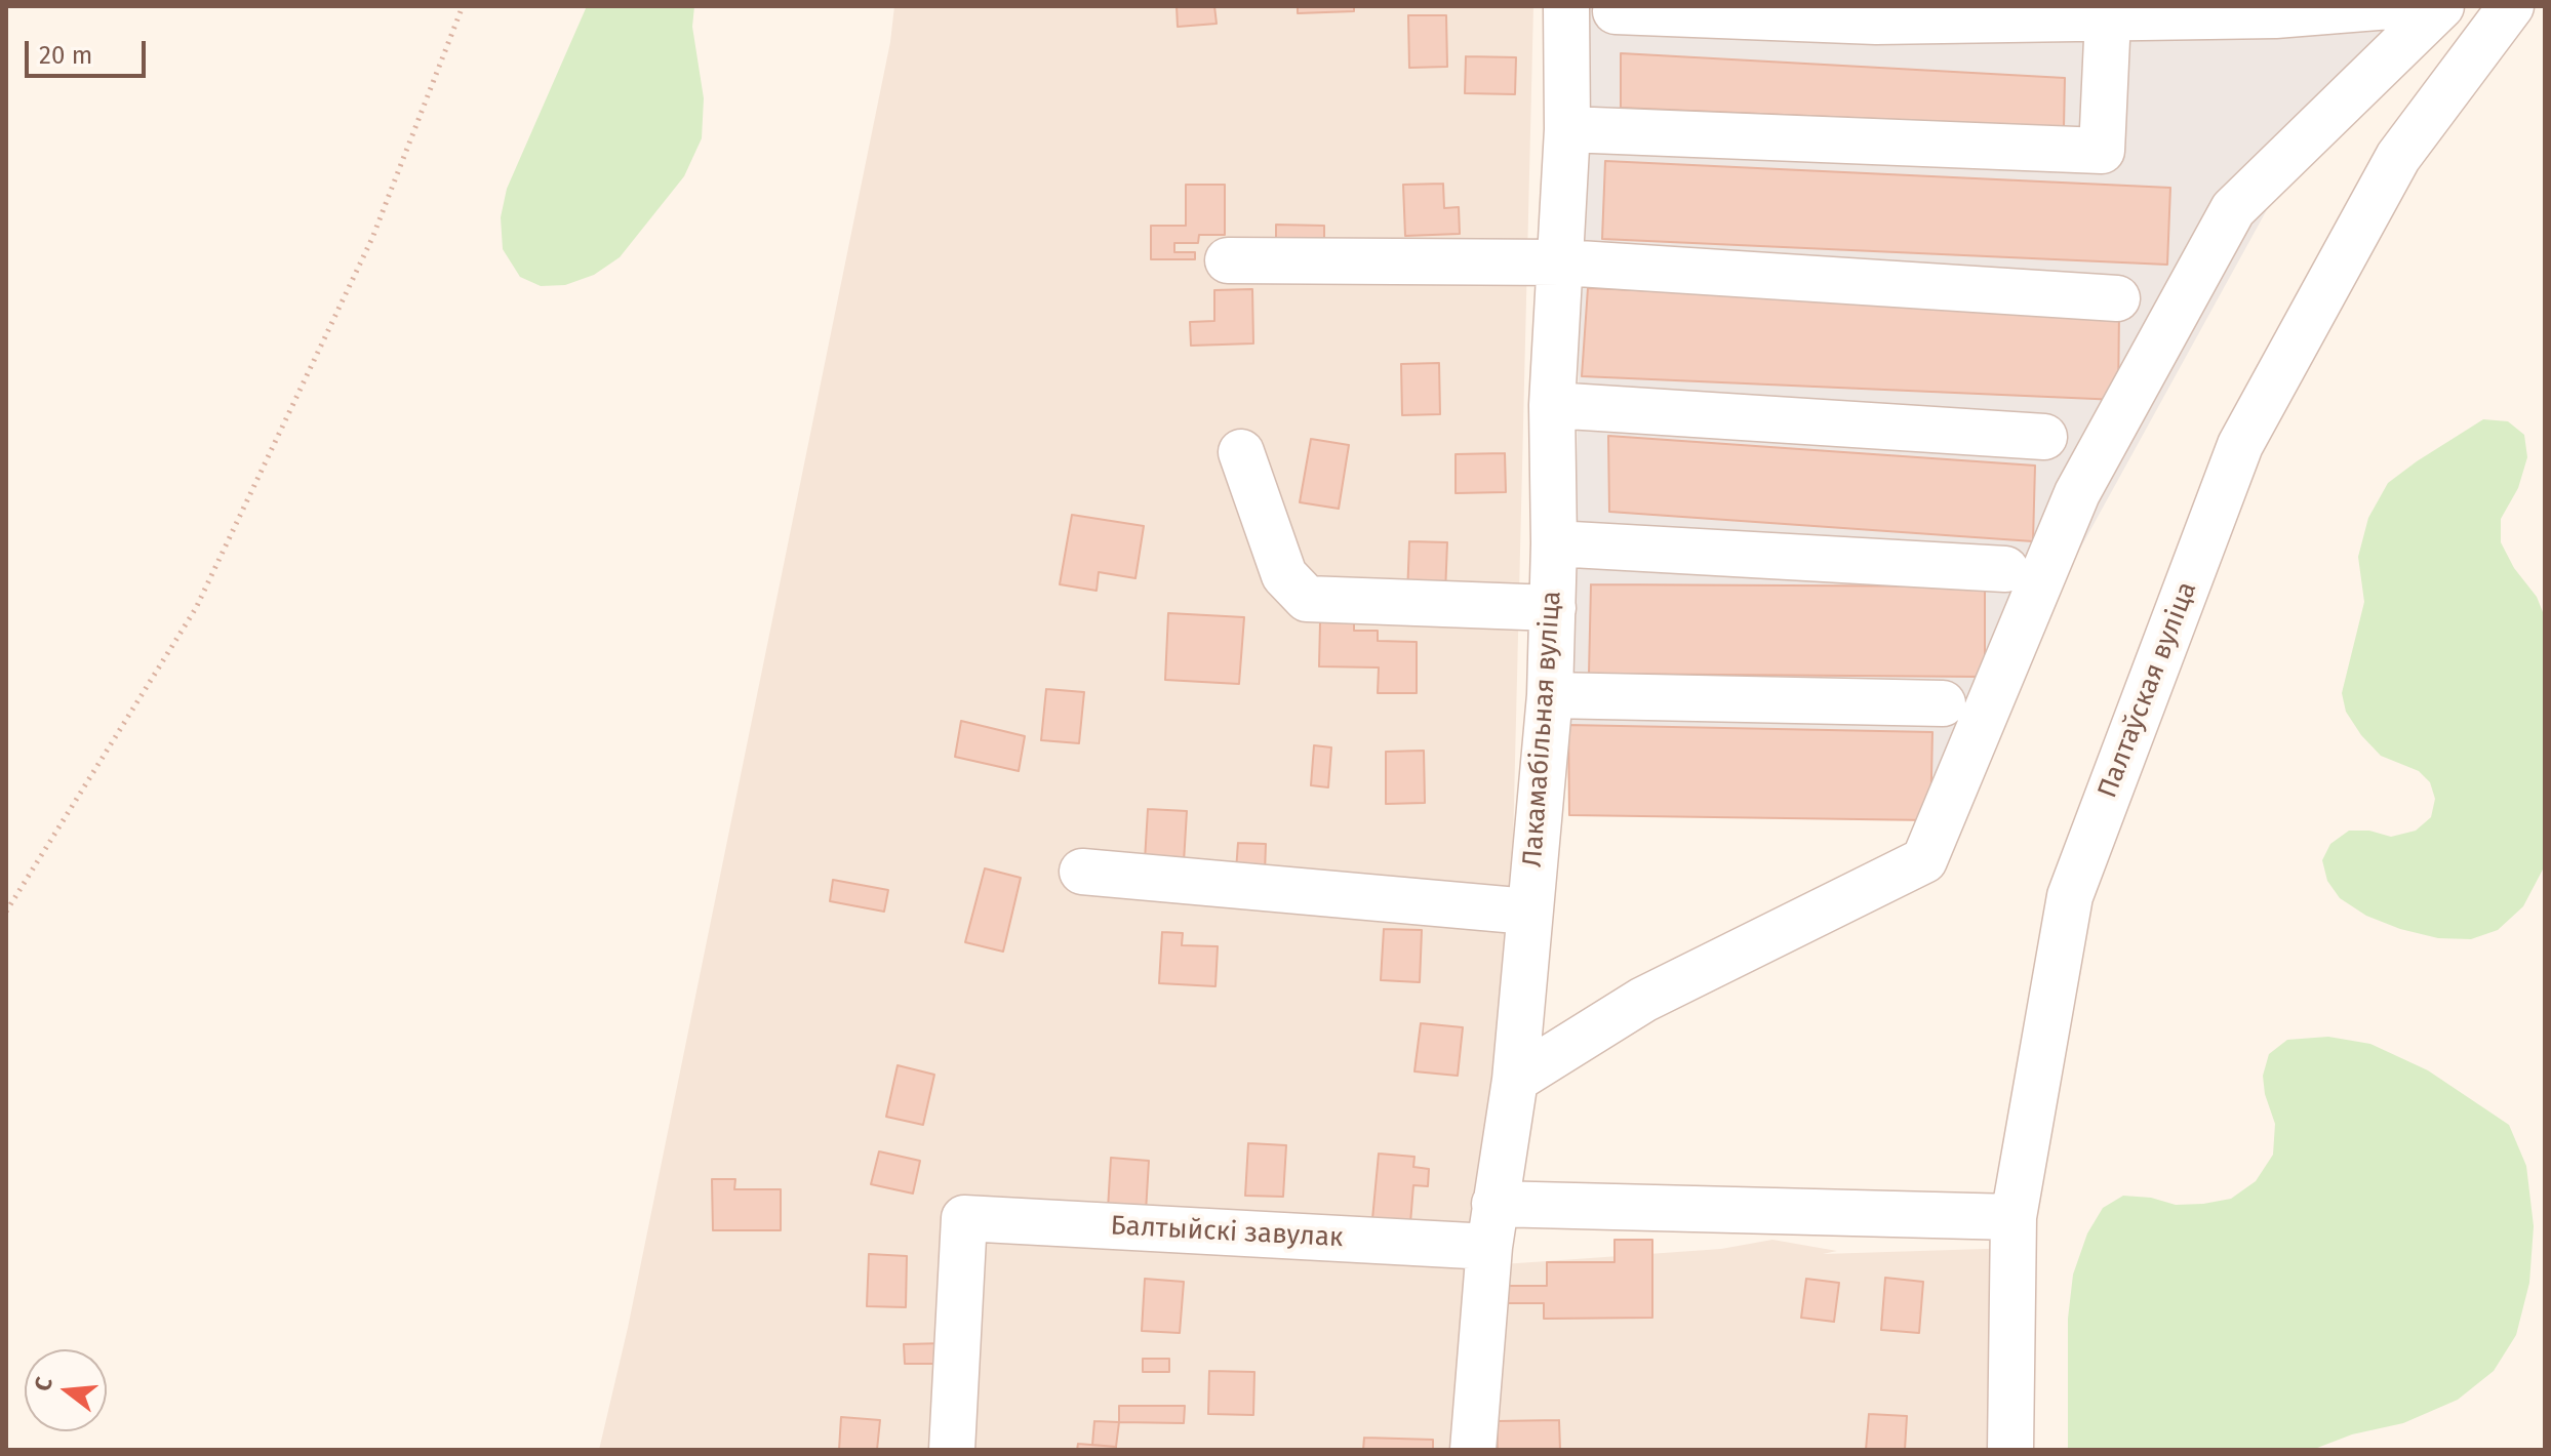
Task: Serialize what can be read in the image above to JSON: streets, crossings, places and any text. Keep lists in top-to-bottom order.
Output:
{
  "streets": {
    "street": ["Палтаўская вуліца", "Лакамабільная вуліца", "Балтыйскі завулак"]
  },
  "crossings": [
    ["Лакамабільная вуліца", "Балтыйскі завулак"]
  ],
  "scale_bar": "20 m",
  "north": "left"
}
